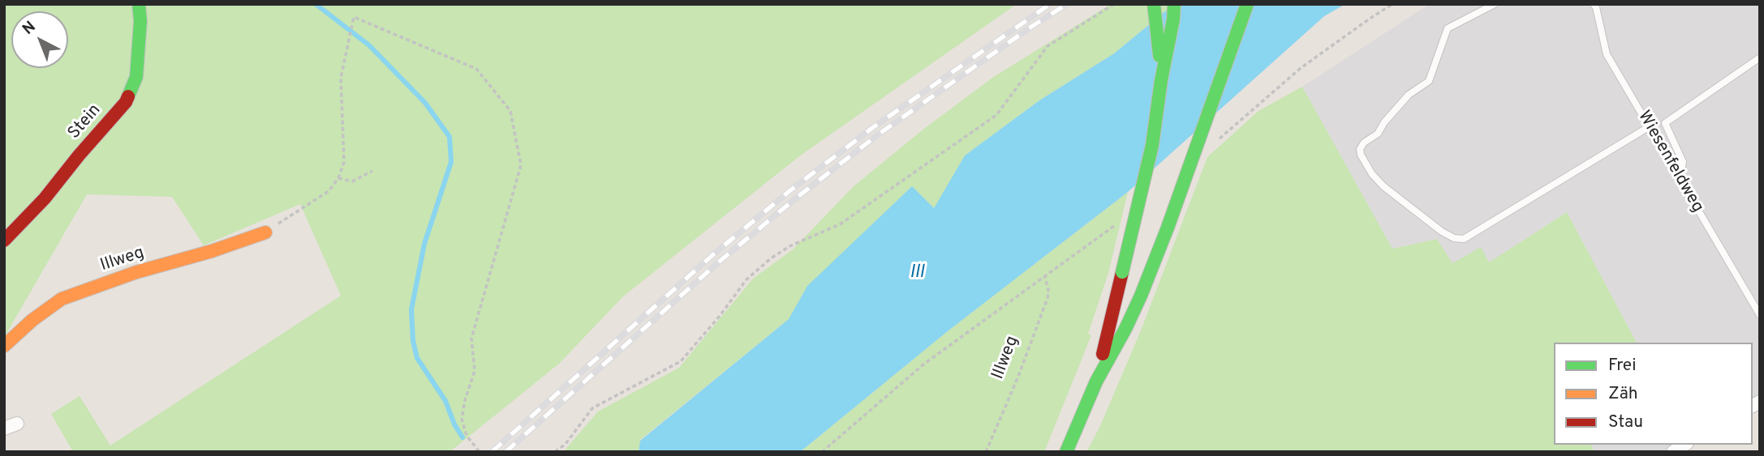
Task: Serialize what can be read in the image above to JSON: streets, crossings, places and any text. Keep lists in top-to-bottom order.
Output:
{
  "streets": {
    "main road": ["Stein", "Illweg"],
    "lane": ["Wiesenfeldweg"]
  },
  "water": ["Ill"],
  "legend": ["Frei", "Zäh", "Stau"],
  "north": "top left"
}
